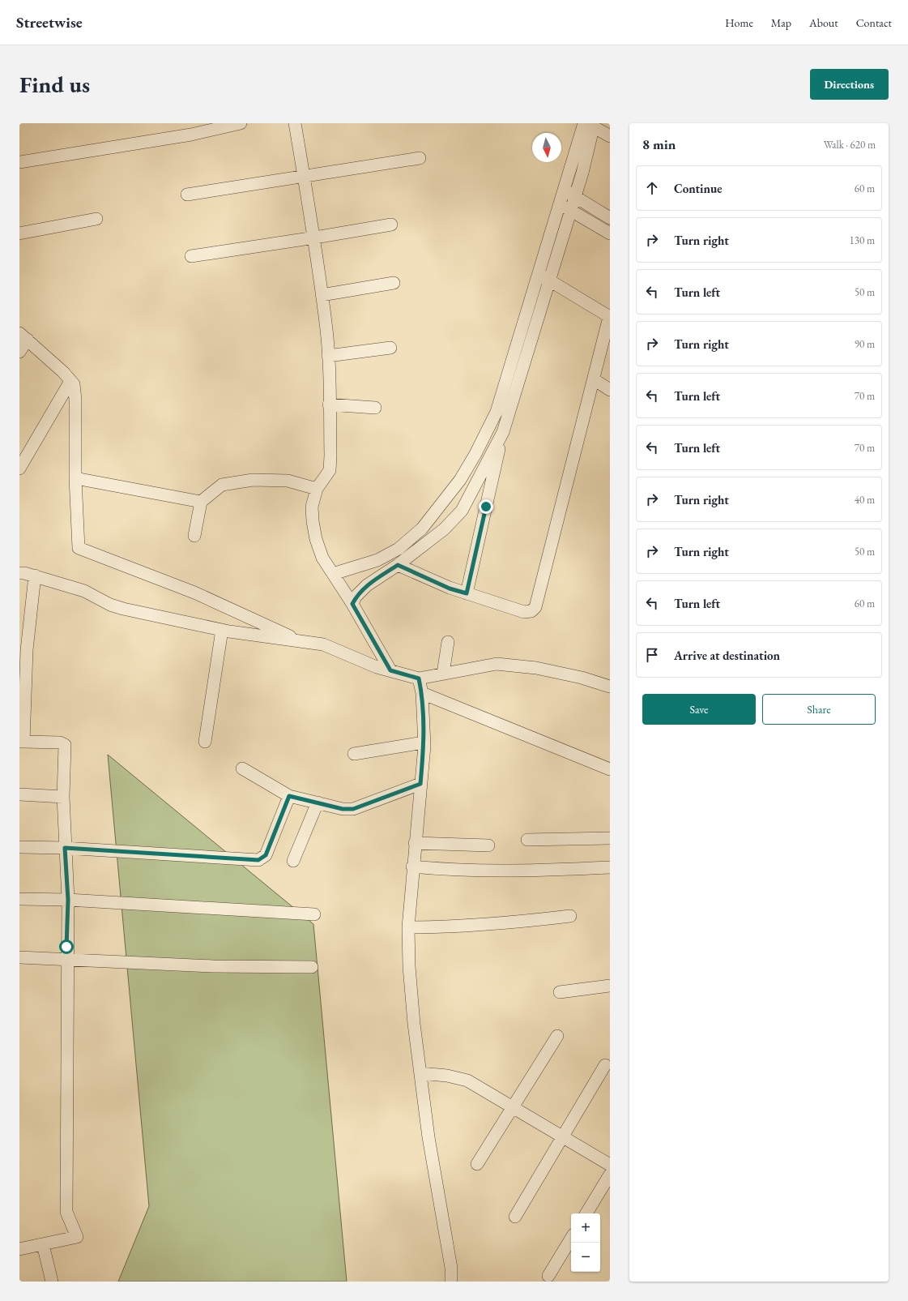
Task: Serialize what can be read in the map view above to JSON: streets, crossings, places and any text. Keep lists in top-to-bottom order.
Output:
{
  "north": "bottom",
  "page": {
    "header": "Streetwise",
    "nav": [
      "Home",
      "Map",
      "About",
      "Contact"
    ],
    "buttons": [
      "Directions",
      ["Save", "Share"]
    ],
    "title": "Find us",
    "heading": ["8 min", "Walk · 620 m"],
    "list": [
      ["Continue", "60 m"],
      ["Turn right", "130 m"],
      ["Turn left", "50 m"],
      ["Turn right", "90 m"],
      ["Turn left", "70 m"],
      ["Turn left", "70 m"],
      ["Turn right", "40 m"],
      ["Turn right", "50 m"],
      ["Turn left", "60 m"],
      "Arrive at destination"
    ],
    "map_buttons": ["+", "−"]
  }
}
